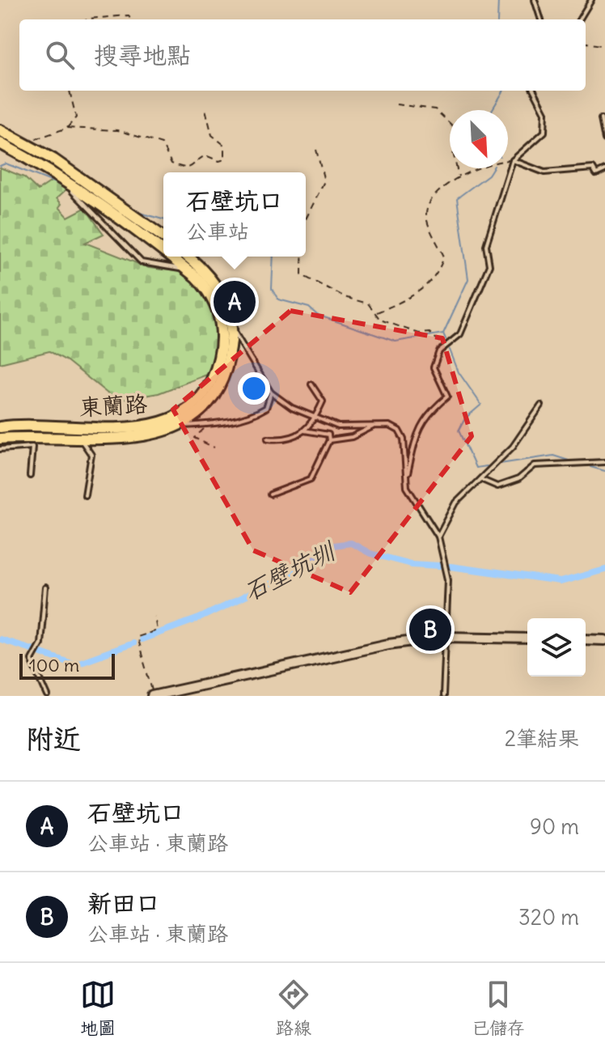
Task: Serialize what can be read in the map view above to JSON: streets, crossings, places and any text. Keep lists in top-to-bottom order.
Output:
{
  "streets": {
    "main road": ["東蘭路"]
  },
  "water": ["石壁坑圳"],
  "scale_bar": "100 m",
  "north": "bottom right",
  "page": {
    "search": "搜尋地點",
    "popup": ["石壁坑口", "公車站"],
    "pins": ["A", "B"],
    "scale": "100 m",
    "heading": ["附近", "2筆結果"],
    "list": [
      {
        "mark": "A",
        "name": "石壁坑口",
        "note": "公車站 · 東蘭路",
        "value": "90 m"
      },
      {
        "mark": "B",
        "name": "新田口",
        "note": "公車站 · 東蘭路",
        "value": "320 m"
      }
    ],
    "nav": ["地圖", "路線", "已儲存"]
  }
}
